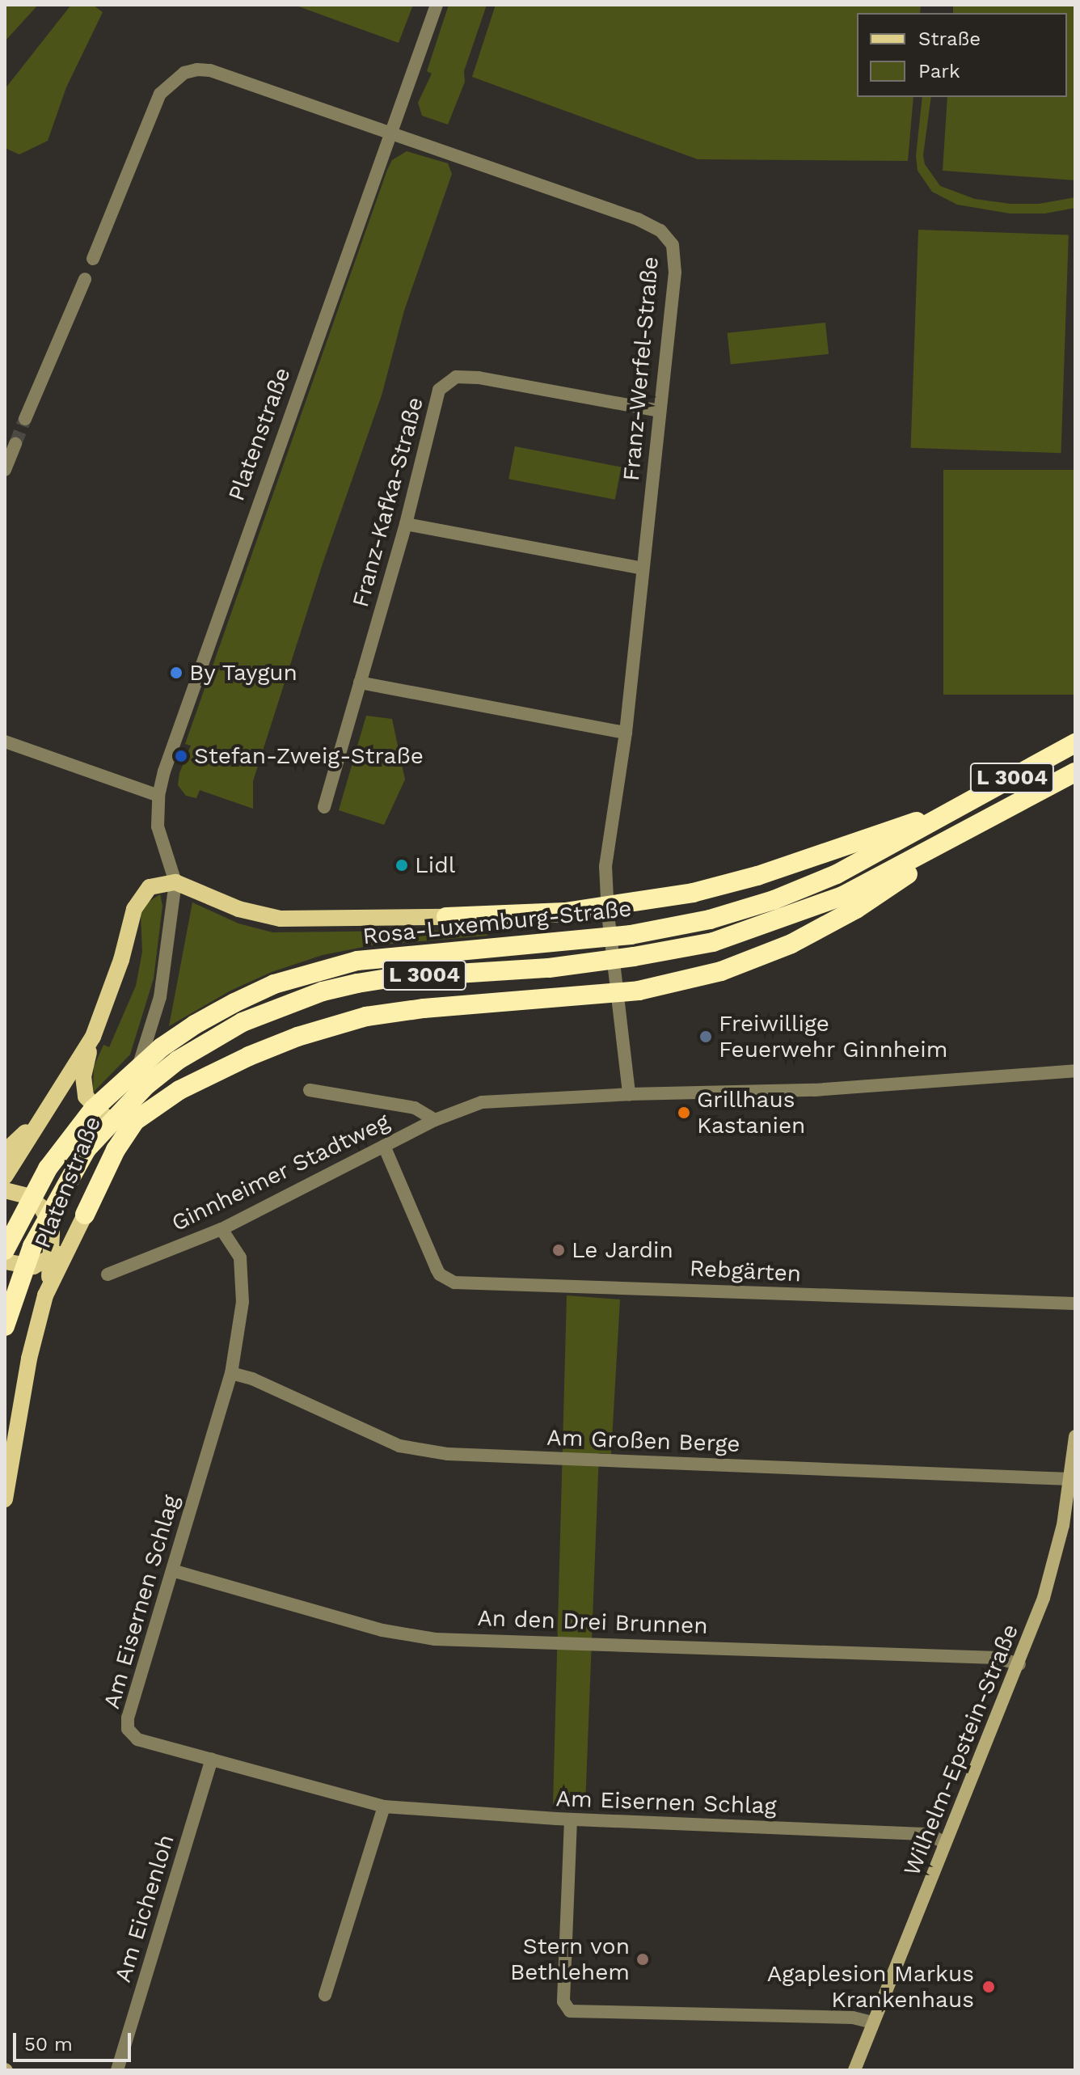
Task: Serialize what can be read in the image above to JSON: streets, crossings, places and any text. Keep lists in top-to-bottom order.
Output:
{
  "streets": {
    "highway": ["L 3004", "Rosa-Luxemburg-Straße"],
    "main road": ["Platenstraße", "Wilhelm-Epstein-Straße"],
    "street": [
      "Franz-Werfel-Straße",
      "Franz-Kafka-Straße",
      "Ginnheimer Stadtweg",
      "Rebgärten",
      "Am Großen Berge",
      "Am Eisernen Schlag",
      "An den Drei Brunnen",
      "Am Eichenloh"
    ]
  },
  "crossings": [
    ["Franz-Werfel-Straße", "Platenstraße"],
    ["Franz-Werfel-Straße", "Franz-Kafka-Straße"],
    ["Franz-Werfel-Straße", "Ginnheimer Stadtweg"],
    ["Platenstraße", "Rosa-Luxemburg-Straße"],
    ["Ginnheimer Stadtweg", "Rebgärten"],
    ["Ginnheimer Stadtweg", "Am Eisernen Schlag"],
    ["Am Großen Berge", "Am Eisernen Schlag"],
    ["Am Großen Berge", "Wilhelm-Epstein-Straße"],
    ["Am Eisernen Schlag", "An den Drei Brunnen"],
    ["Am Eisernen Schlag", "Wilhelm-Epstein-Straße"],
    ["Am Eisernen Schlag", "Am Eichenloh"],
    ["An den Drei Brunnen", "Wilhelm-Epstein-Straße"]
  ],
  "places": [
    "By Taygun",
    "Stefan-Zweig-Straße",
    "Lidl",
    "Freiwillige Feuerwehr Ginnheim",
    "Grillhaus Kastanien",
    "Le Jardin",
    "Stern von Bethlehem",
    "Agaplesion Markus Krankenhaus"
  ],
  "legend": ["Straße", "Park"],
  "scale_bar": "50 m"
}
